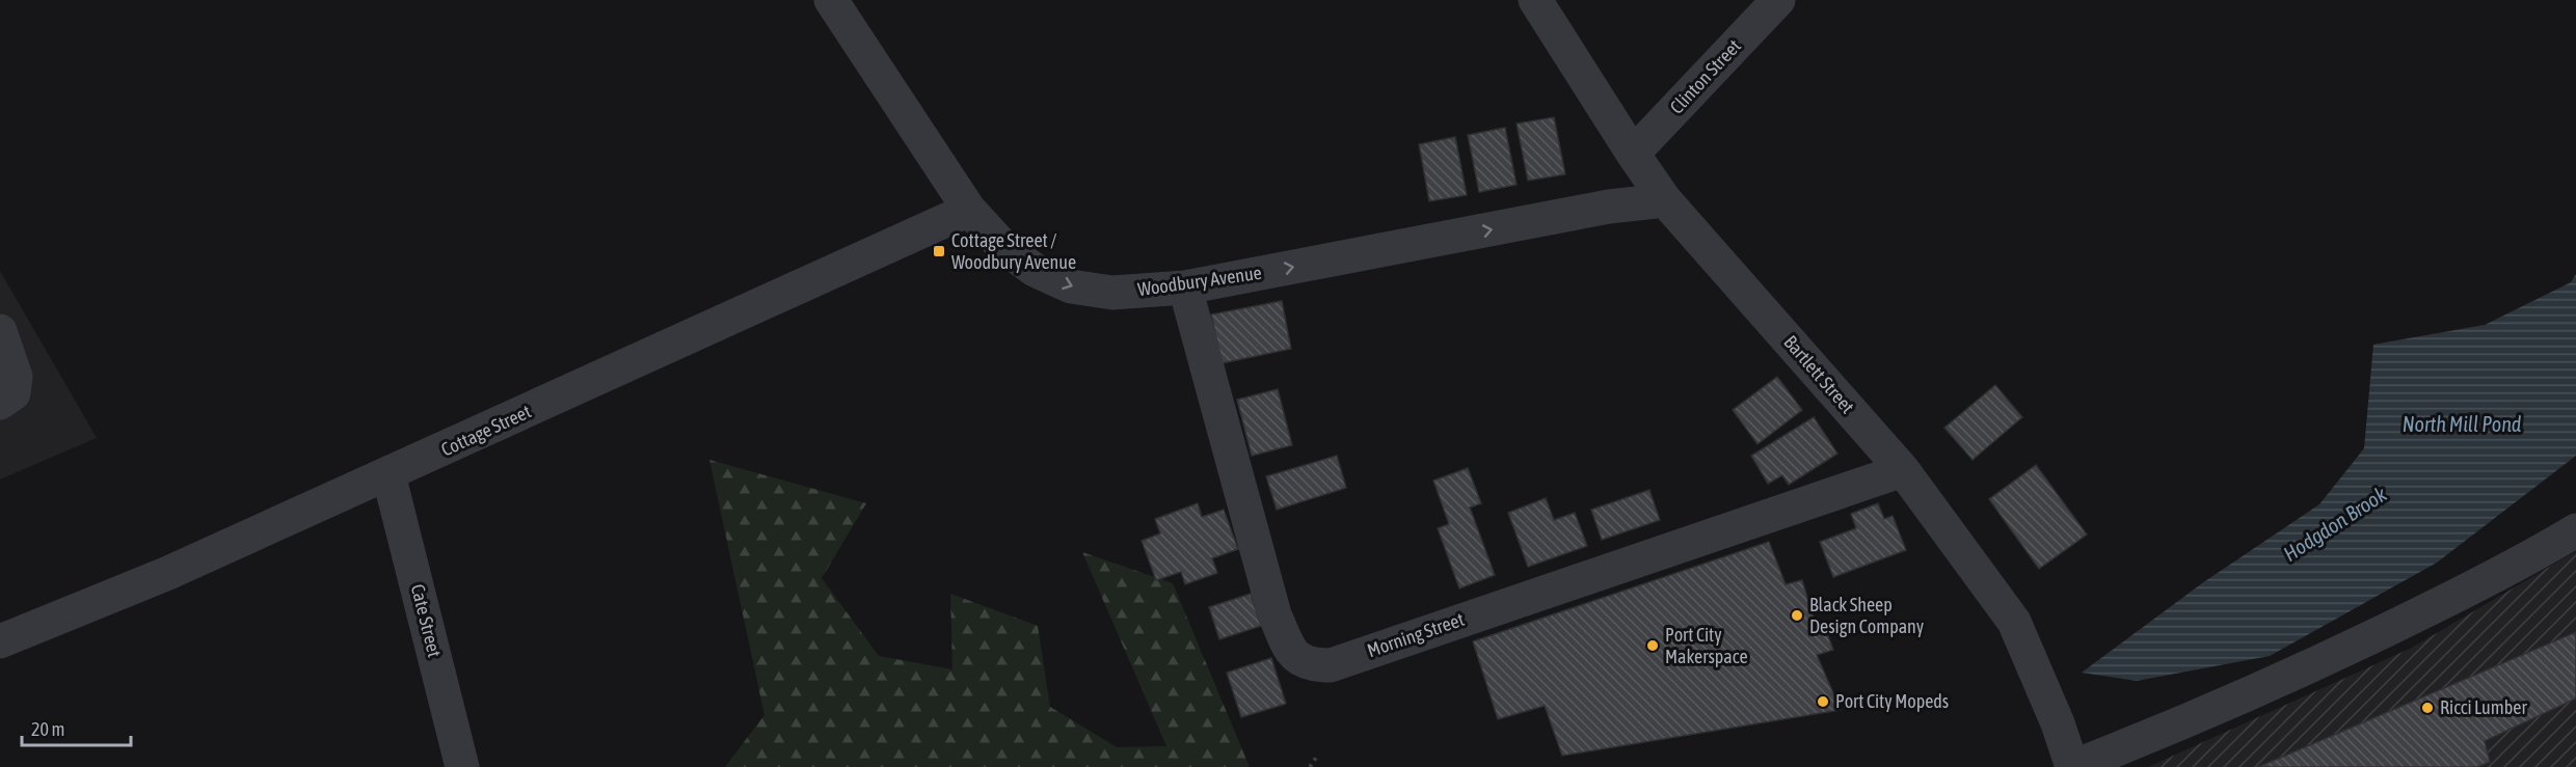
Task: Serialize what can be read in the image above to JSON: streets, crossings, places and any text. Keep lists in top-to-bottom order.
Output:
{
  "streets": {
    "street": [
      "Clinton Street",
      "Woodbury Avenue",
      "Bartlett Street",
      "Cottage Street",
      "Cate Street",
      "Morning Street"
    ]
  },
  "crossings": [
    ["Clinton Street", "Bartlett Street"],
    ["Woodbury Avenue", "Bartlett Street"],
    ["Woodbury Avenue", "Cottage Street"],
    ["Woodbury Avenue", "Morning Street"],
    ["Bartlett Street", "Morning Street"],
    ["Cottage Street", "Cate Street"]
  ],
  "one_way": ["Woodbury Avenue"],
  "water": ["North Mill Pond", "Hodgdon Brook"],
  "places": {
    "transit": ["Cottage Street / Woodbury Avenue"],
    "other": [
      "Black Sheep Design Company",
      "Port City Makerspace",
      "Port City Mopeds",
      "Ricci Lumber"
    ]
  },
  "scale_bar": "20 m"
}
